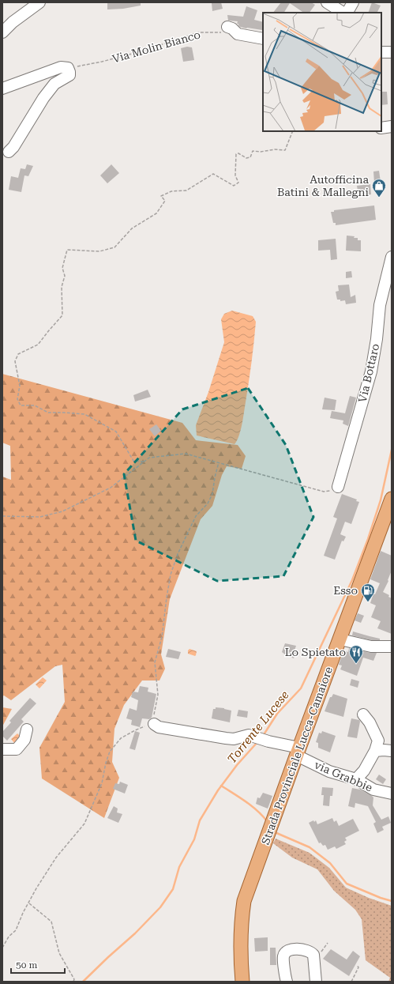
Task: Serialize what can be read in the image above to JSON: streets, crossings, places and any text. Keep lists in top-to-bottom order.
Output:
{
  "streets": {
    "main road": ["Strada Provinciale Lucca-Camaiore"],
    "street": ["Via Bottaro", "via Grabbie"],
    "path": ["Via Molin Bianco"]
  },
  "crossings": [
    ["Strada Provinciale Lucca-Camaiore", "via Grabbie"]
  ],
  "water": ["Torrente Lucese"],
  "places": {
    "shop": ["Autofficina Batini & Mallegni"],
    "fuel station": ["Esso"],
    "restaurant": ["Lo Spietato"]
  },
  "scale_bar": "50 m"
}
